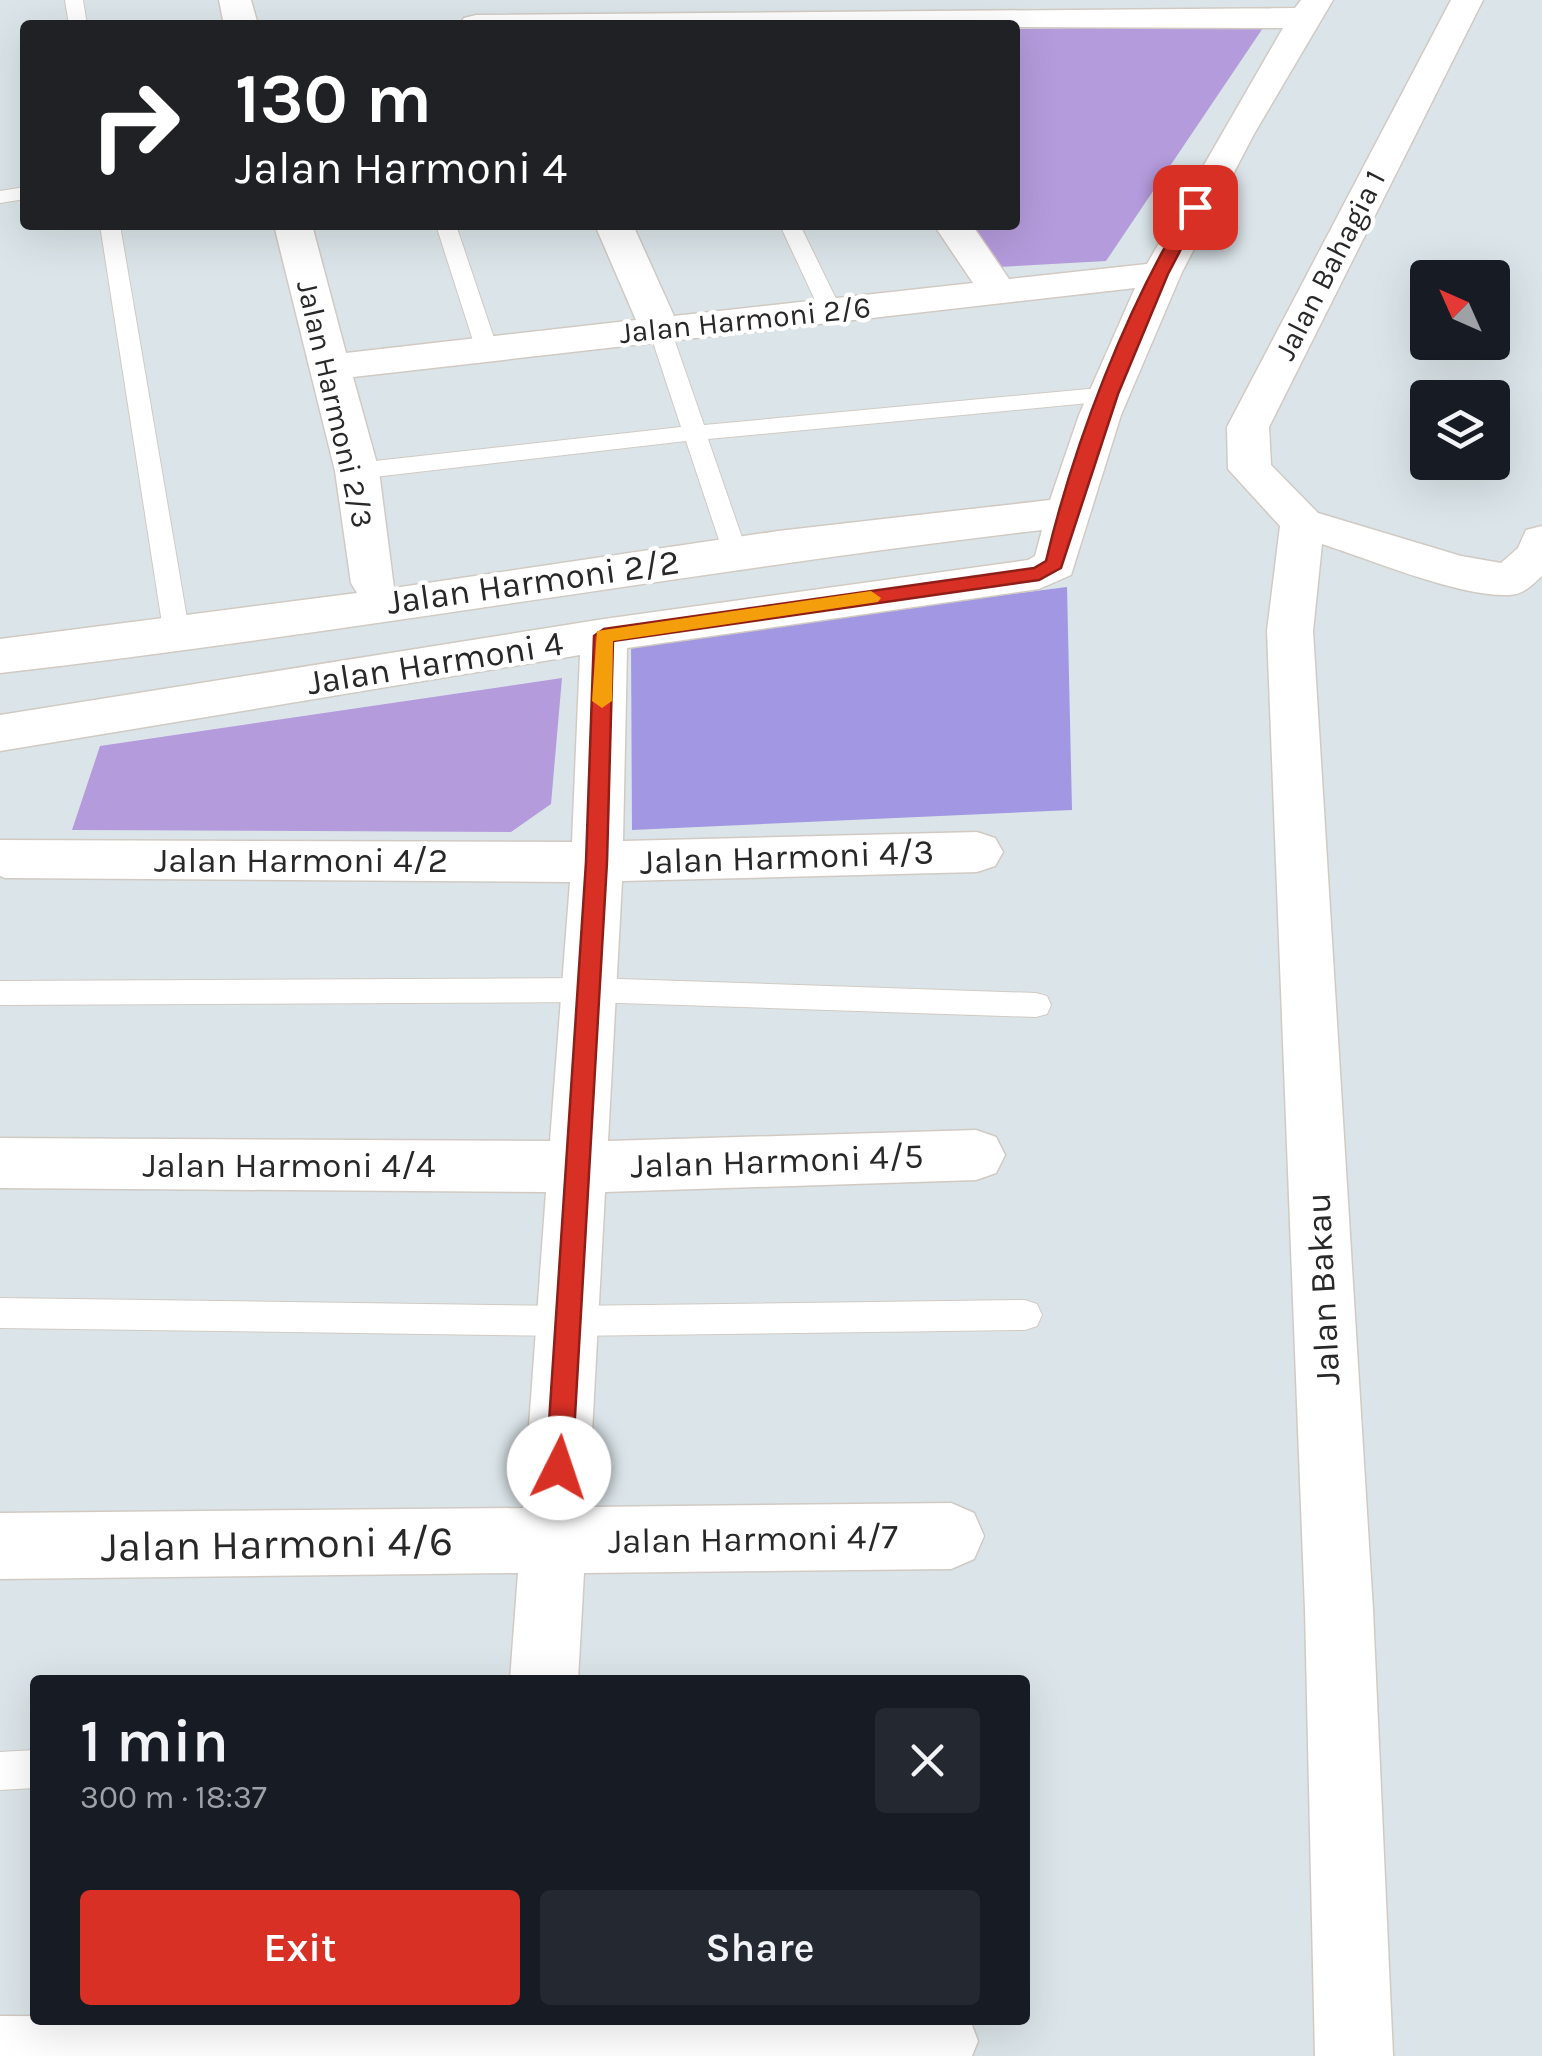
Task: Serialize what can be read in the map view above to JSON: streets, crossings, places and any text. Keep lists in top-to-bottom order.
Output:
{
  "streets": {
    "street": [
      "Jalan Bahagia 1",
      "Jalan Harmoni 2/6",
      "Jalan Harmoni 2/3",
      "Jalan Harmoni 2/2",
      "Jalan Harmoni 4",
      "Jalan Harmoni 4/3",
      "Jalan Harmoni 4/2",
      "Jalan Harmoni 4/5",
      "Jalan Harmoni 4/4",
      "Jalan Bakau",
      "Jalan Harmoni 4/7",
      "Jalan Harmoni 4/6"
    ]
  },
  "crossings": [
    ["Jalan Bahagia 1", "Jalan Bakau"],
    ["Jalan Harmoni 2/6", "Jalan Harmoni 2/3"],
    ["Jalan Harmoni 2/6", "Jalan Harmoni 4"],
    ["Jalan Harmoni 2/3", "Jalan Harmoni 2/2"],
    ["Jalan Harmoni 2/3", "Jalan Harmoni 4"],
    ["Jalan Harmoni 2/2", "Jalan Harmoni 4"],
    ["Jalan Harmoni 4/3", "Jalan Harmoni 4/2"],
    ["Jalan Harmoni 4/5", "Jalan Harmoni 4/4"],
    ["Jalan Harmoni 4/7", "Jalan Harmoni 4/6"]
  ],
  "north": "top left",
  "page": {
    "turn": ["130 m", "Jalan Harmoni 4"],
    "heading": ["1 min", "300 m · 18:37"],
    "buttons": ["Exit", "Share"]
  }
}
